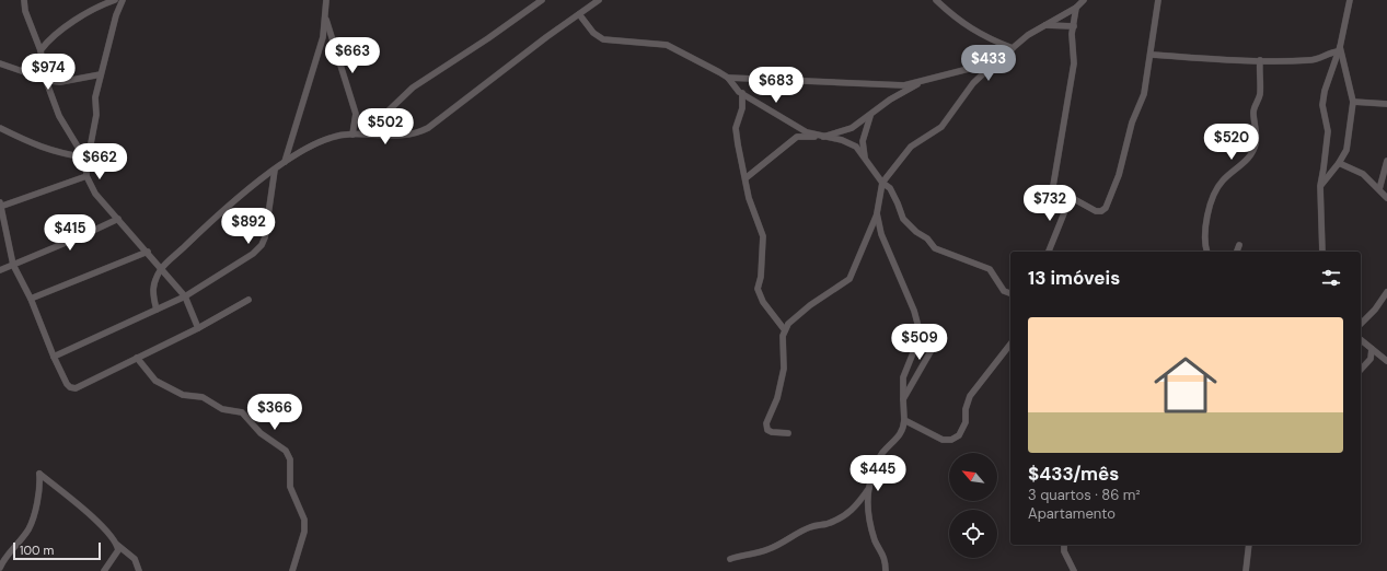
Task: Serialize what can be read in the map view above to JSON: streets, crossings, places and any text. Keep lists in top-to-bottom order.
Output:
{
  "scale_bar": "100 m",
  "north": "top left",
  "page": {
    "price": [
      "$663",
      "$433",
      "$974",
      "$683",
      "$502",
      "$520",
      "$662",
      "$732",
      "$892",
      "$415",
      "$509",
      "$366",
      "$445"
    ],
    "heading": "13 imóveis",
    "list": [
      {
        "name": "$433/mês",
        "note": "3 quartos · 86 m² · Apartamento"
      }
    ],
    "scale": "100 m"
  }
}
